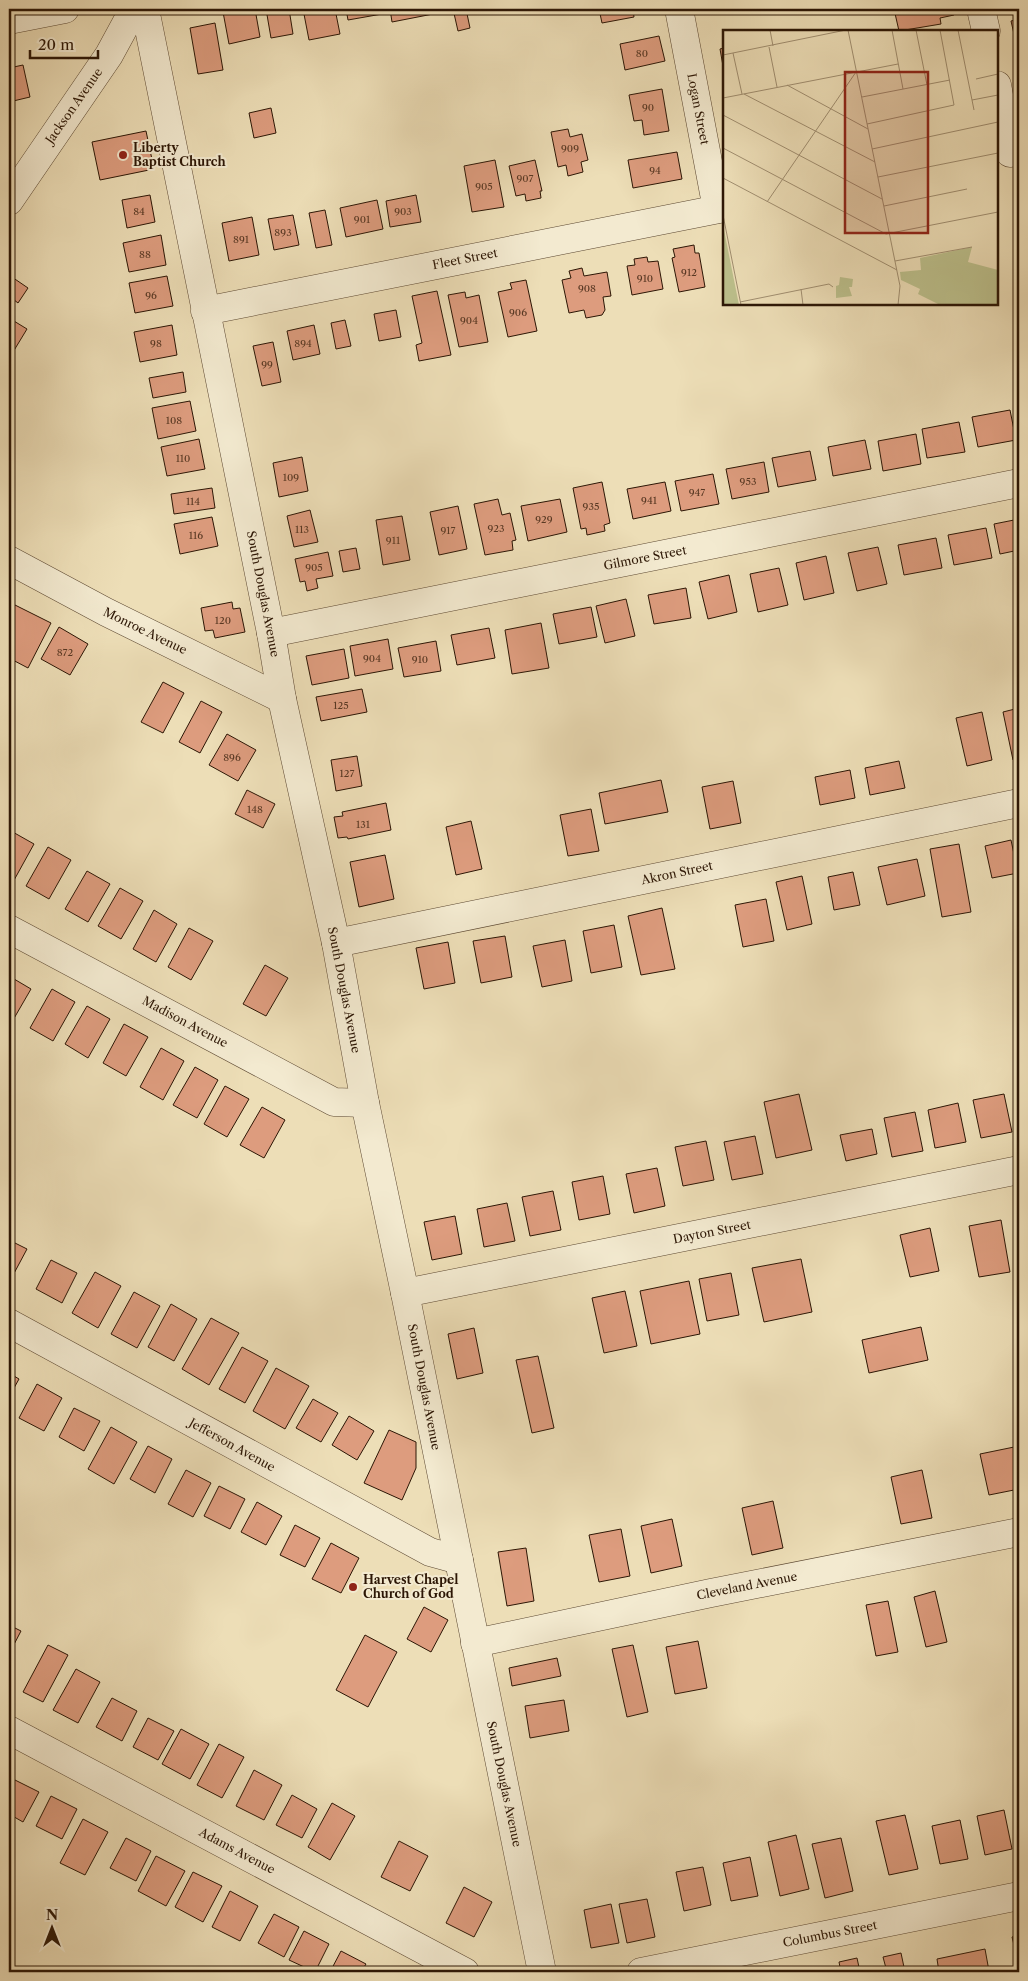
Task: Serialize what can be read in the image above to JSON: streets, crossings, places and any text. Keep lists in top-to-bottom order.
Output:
{
  "streets": {
    "street": [
      "Jackson Avenue",
      "Logan Street",
      "Fleet Street",
      "Gilmore Street",
      "South Douglas Avenue",
      "Monroe Avenue",
      "Akron Street",
      "Madison Avenue",
      "Dayton Street",
      "Jefferson Avenue",
      "Cleveland Avenue",
      "Adams Avenue",
      "Columbus Street"
    ]
  },
  "crossings": [
    ["Logan Street", "Fleet Street"],
    ["Fleet Street", "South Douglas Avenue"],
    ["Gilmore Street", "South Douglas Avenue"],
    ["South Douglas Avenue", "Monroe Avenue"],
    ["South Douglas Avenue", "Akron Street"],
    ["South Douglas Avenue", "Madison Avenue"],
    ["South Douglas Avenue", "Dayton Street"],
    ["South Douglas Avenue", "Jefferson Avenue"],
    ["South Douglas Avenue", "Cleveland Avenue"]
  ],
  "places": ["Liberty Baptist Church", "Harvest Chapel Church of God"],
  "house_numbers": [
    "80",
    "90",
    "909",
    "94",
    "907",
    "905",
    "84",
    "903",
    "901",
    "893",
    "891",
    "88",
    "912",
    "910",
    "908",
    "96",
    "906",
    "904",
    "98",
    "894",
    "99",
    "108",
    "110",
    "109",
    "953",
    "947",
    "941",
    "114",
    "935",
    "929",
    "923",
    "113",
    "917",
    "116",
    "911",
    "905",
    "120",
    "872",
    "904",
    "910",
    "125",
    "896",
    "127",
    "148",
    "131"
  ],
  "scale_bar": "20 m",
  "north": "top"
}
